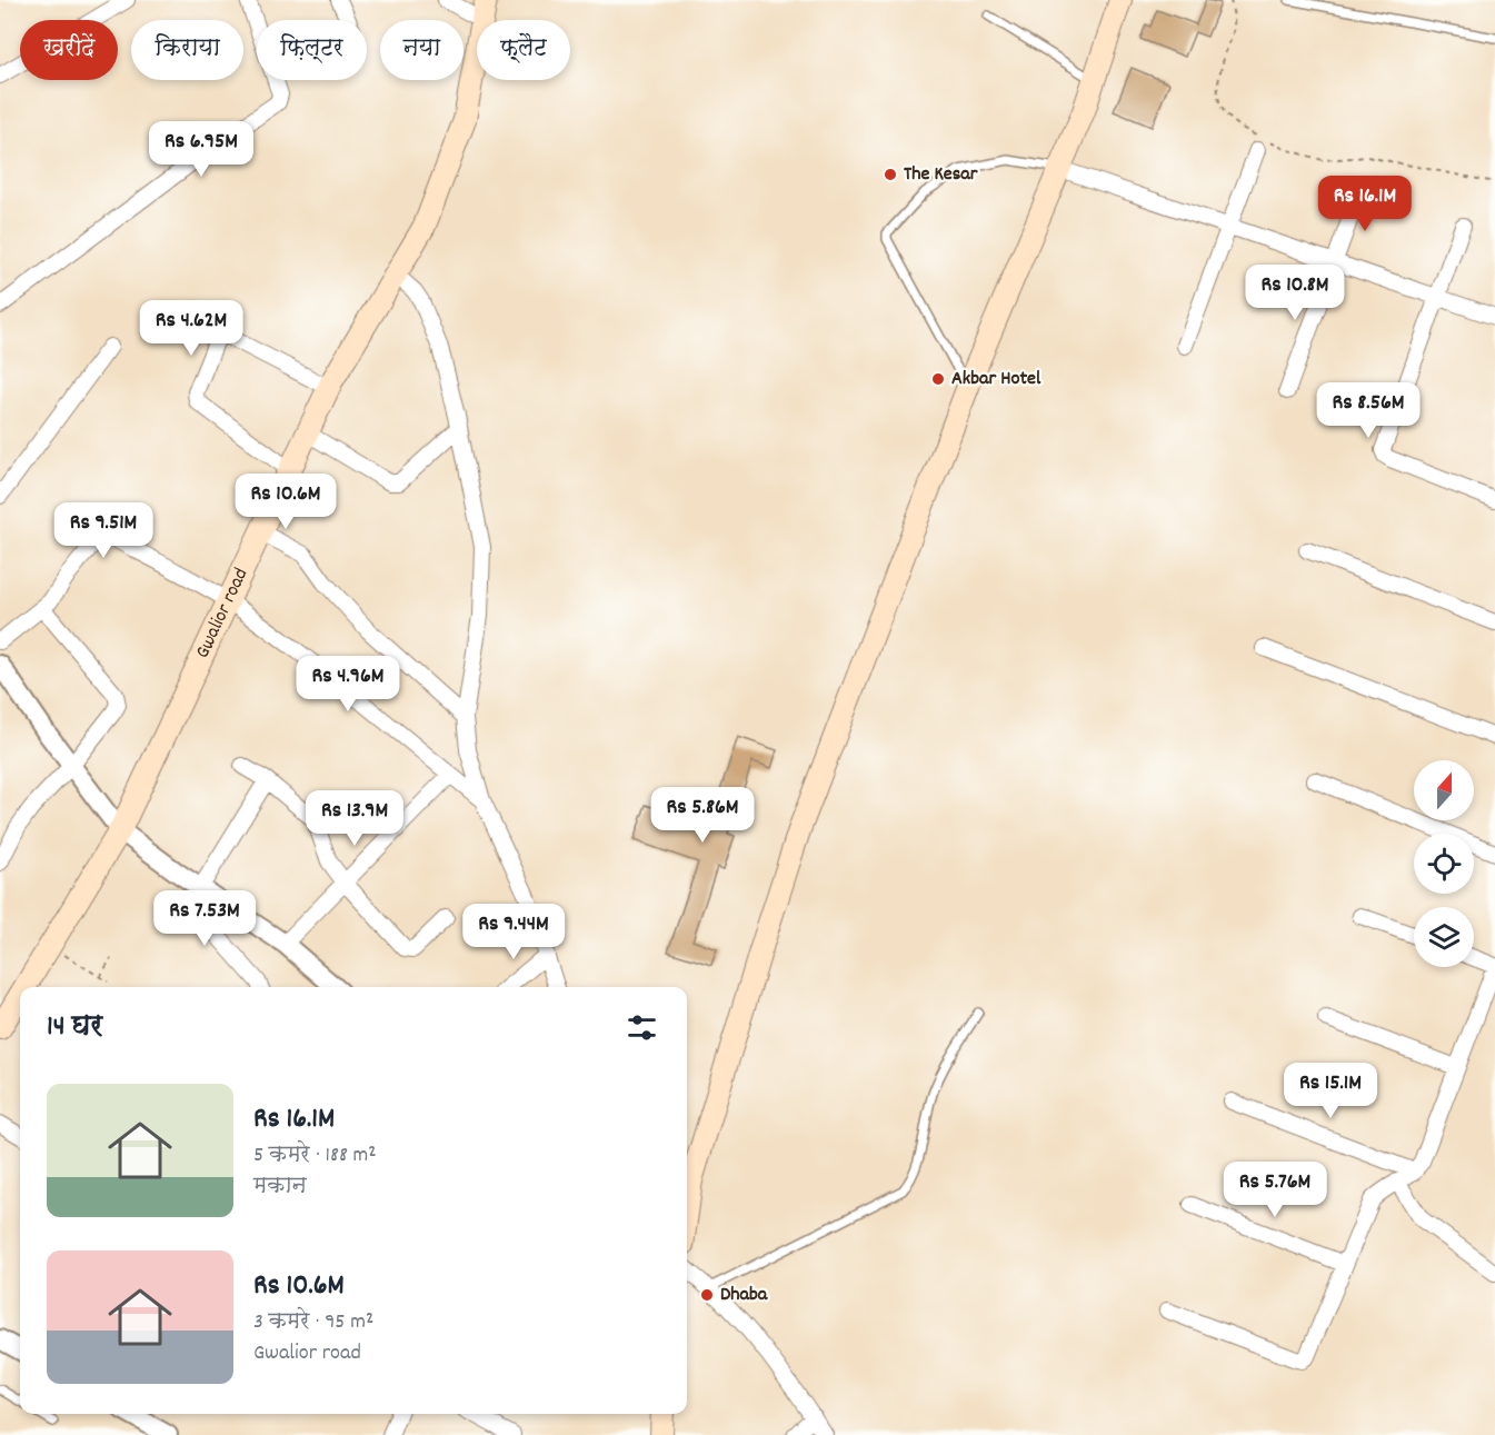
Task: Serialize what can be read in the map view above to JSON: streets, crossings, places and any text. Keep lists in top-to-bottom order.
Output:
{
  "streets": {
    "main road": ["Gwalior road"]
  },
  "places": ["The Kesar", "Akbar Hotel", "Dhaba"],
  "north": "top",
  "page": {
    "chip": [
      "खरीदें",
      "किराया",
      "फ़िल्टर",
      "नया",
      "फ़्लैट"
    ],
    "price": [
      "Rs 6.95M",
      "Rs 16.1M",
      "Rs 10.8M",
      "Rs 4.62M",
      "Rs 8.56M",
      "Rs 10.6M",
      "Rs 9.51M",
      "Rs 4.96M",
      "Rs 5.86M",
      "Rs 13.9M",
      "Rs 7.53M",
      "Rs 9.44M",
      "Rs 15.1M",
      "Rs 5.76M"
    ],
    "heading": "14 घर",
    "list": [
      {
        "name": "Rs 16.1M",
        "note": "5 कमरे · 188 m² · मकान"
      },
      {
        "name": "Rs 10.6M",
        "note": "3 कमरे · 95 m² · Gwalior road"
      }
    ]
  }
}
